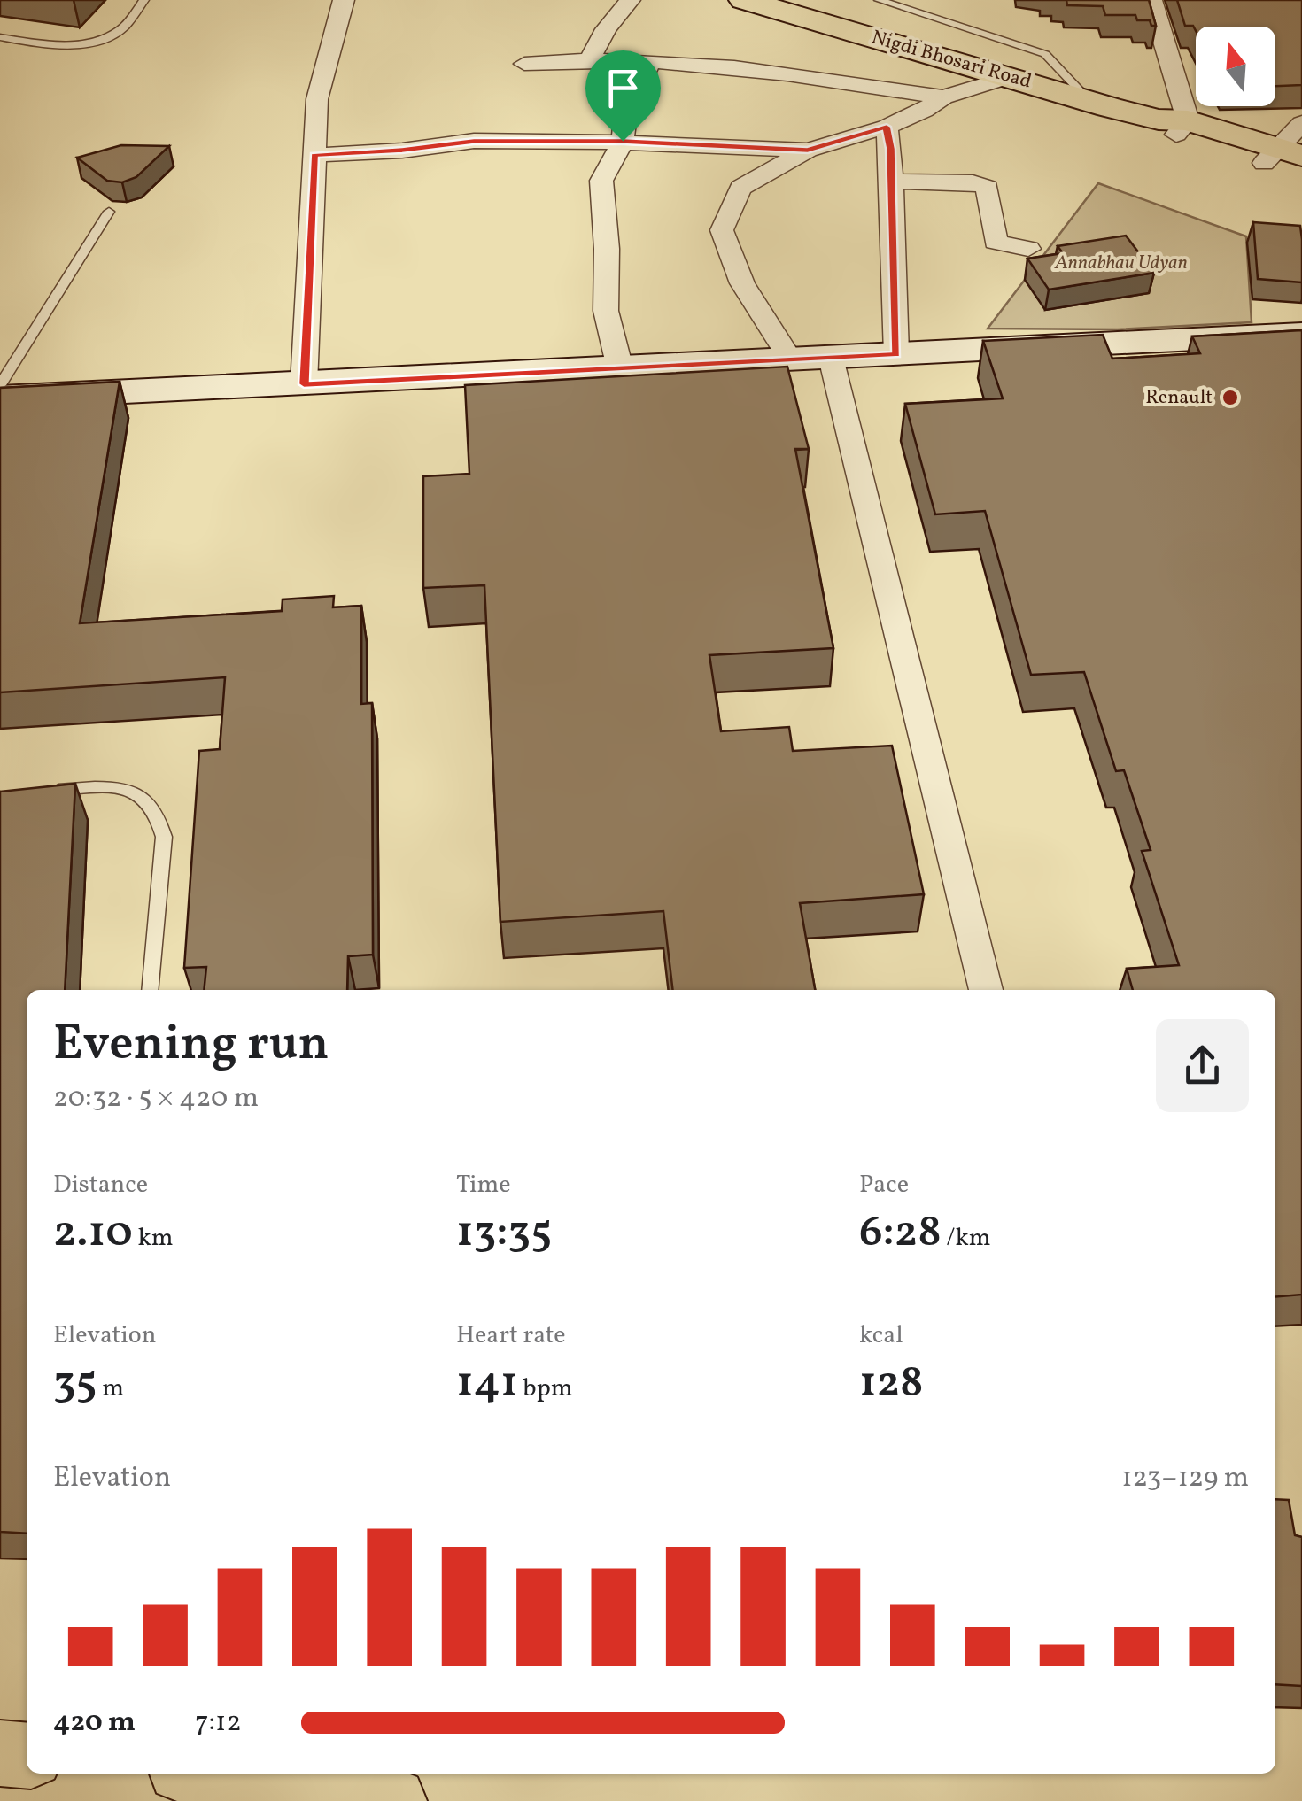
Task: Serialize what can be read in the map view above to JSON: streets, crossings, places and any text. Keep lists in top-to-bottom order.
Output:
{
  "streets": {
    "main road": ["Nigdi Bhosari Road"]
  },
  "parks": ["Annabhau Udyan"],
  "places": ["Renault"],
  "north": "top",
  "page": {
    "heading": ["Evening run", "20:32 · 5 × 420 m"],
    "stats": [
      ["Distance", "2.10 km"],
      ["Time", "13:35"],
      ["Pace", "6:28 /km"],
      ["Elevation", "35 m"],
      ["Heart rate", "141 bpm"],
      ["kcal", "128"]
    ],
    "chart": ["Elevation", "123–129 m"],
    "list": [
      {
        "name": "420 m",
        "note": "7:12"
      }
    ]
  }
}
